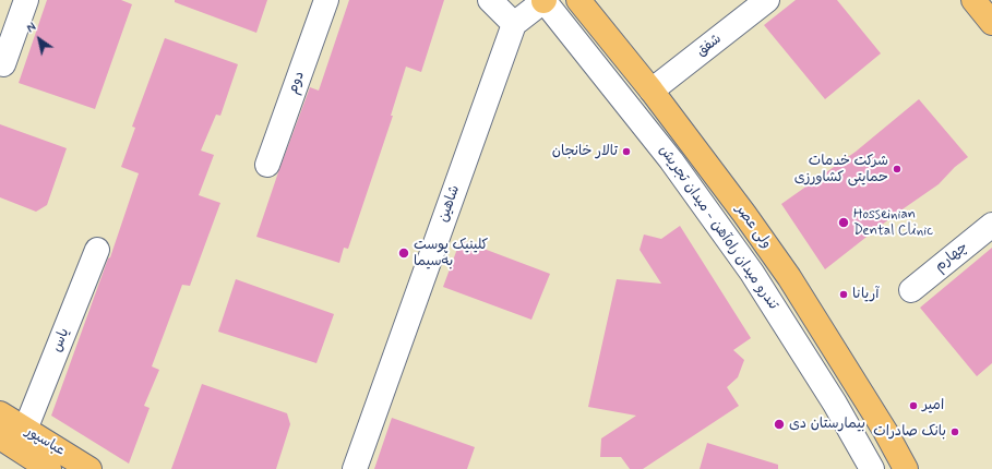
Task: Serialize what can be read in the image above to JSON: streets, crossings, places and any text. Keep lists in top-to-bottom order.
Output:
{
  "streets": {
    "main road": ["ولی عصر", "عباسپور"],
    "street": [
      "شفق",
      "دوم",
      "شاهین",
      "تندرو میدان راه‌آهن - میدان تجریش",
      "چهارم",
      "یاس"
    ]
  },
  "crossings": [
    ["شفق", "ولی عصر"],
    ["یاس", "عباسپور"]
  ],
  "places": [
    "تالار خانجان",
    "شرکت خدمات حمایتی کشاورزی",
    "Hosseinian Dental Clinic",
    "کلینیک پوست به‌سیما",
    "آریانا",
    "امیر",
    "بیمارستان دی",
    "بانک صادرات"
  ],
  "north": "top left"
}
